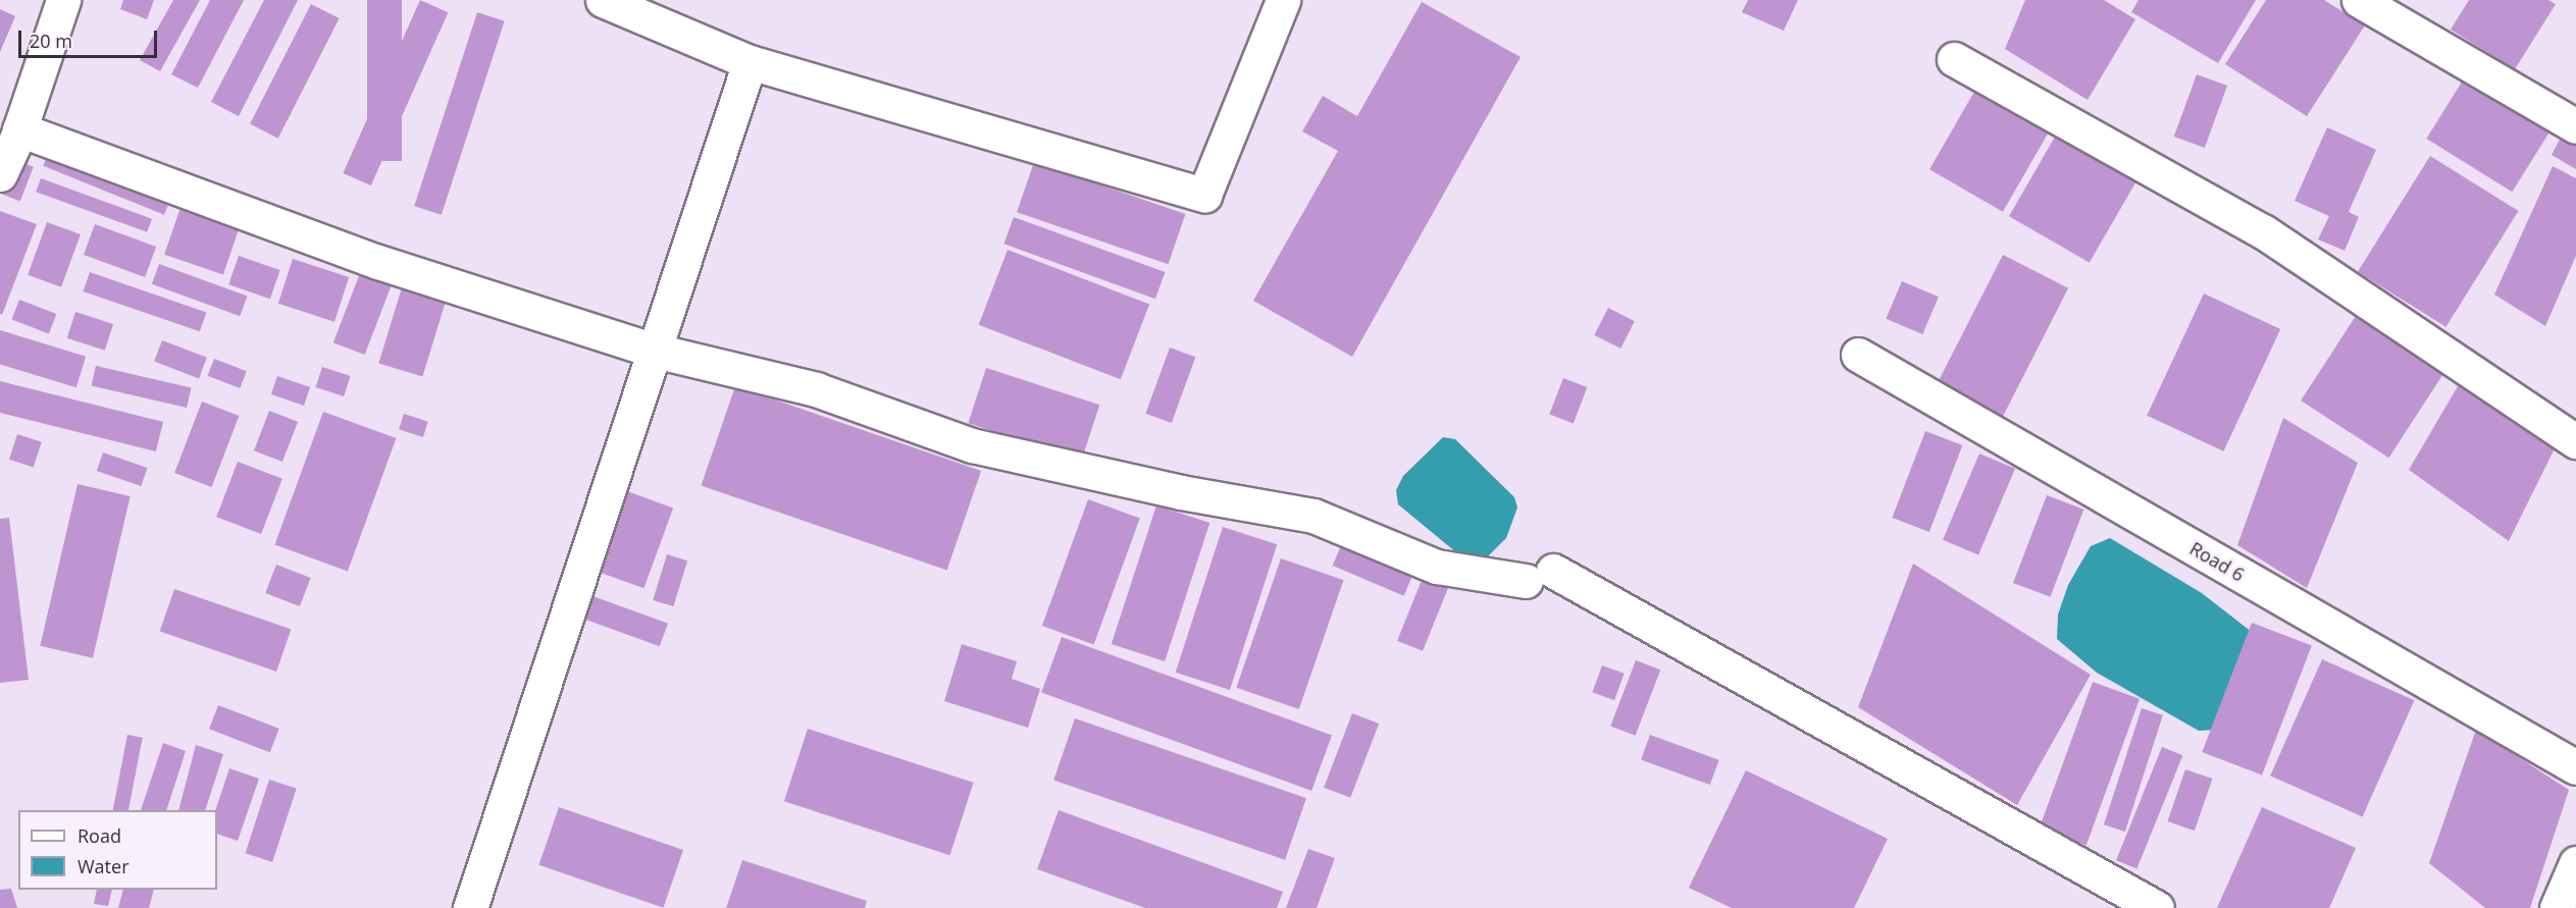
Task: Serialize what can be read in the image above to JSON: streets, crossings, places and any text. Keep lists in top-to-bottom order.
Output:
{
  "streets": {
    "street": ["Road 6"]
  },
  "legend": ["Road", "Water"],
  "scale_bar": "20 m"
}
